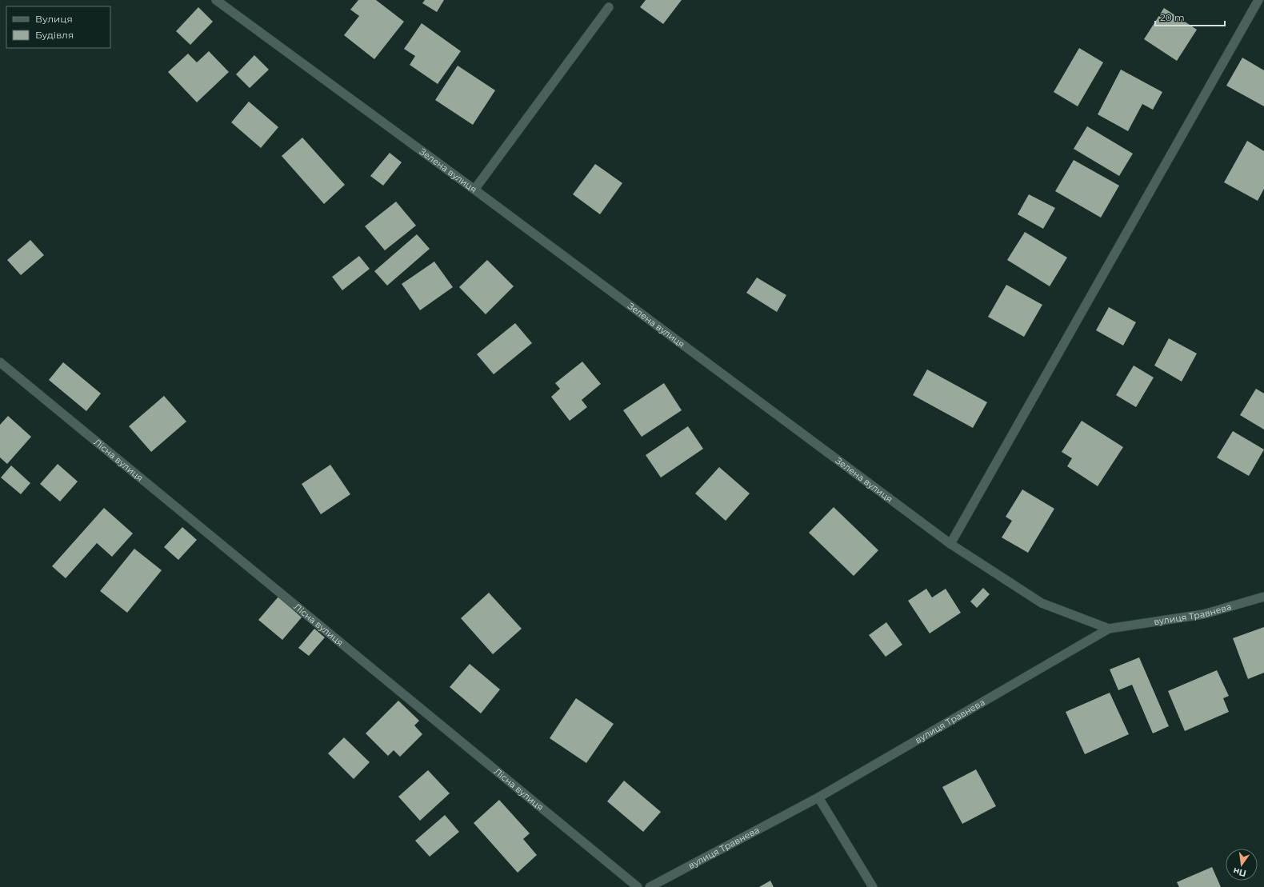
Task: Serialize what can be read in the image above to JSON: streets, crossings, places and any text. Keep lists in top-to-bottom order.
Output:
{
  "streets": {
    "street": ["Зелена вулиця", "Лісна вулиця", "вулиця Травнева"]
  },
  "crossings": [
    ["Зелена вулиця", "вулиця Травнева"]
  ],
  "legend": ["Вулиця", "Будівля"],
  "scale_bar": "20 m",
  "north": "bottom"
}
